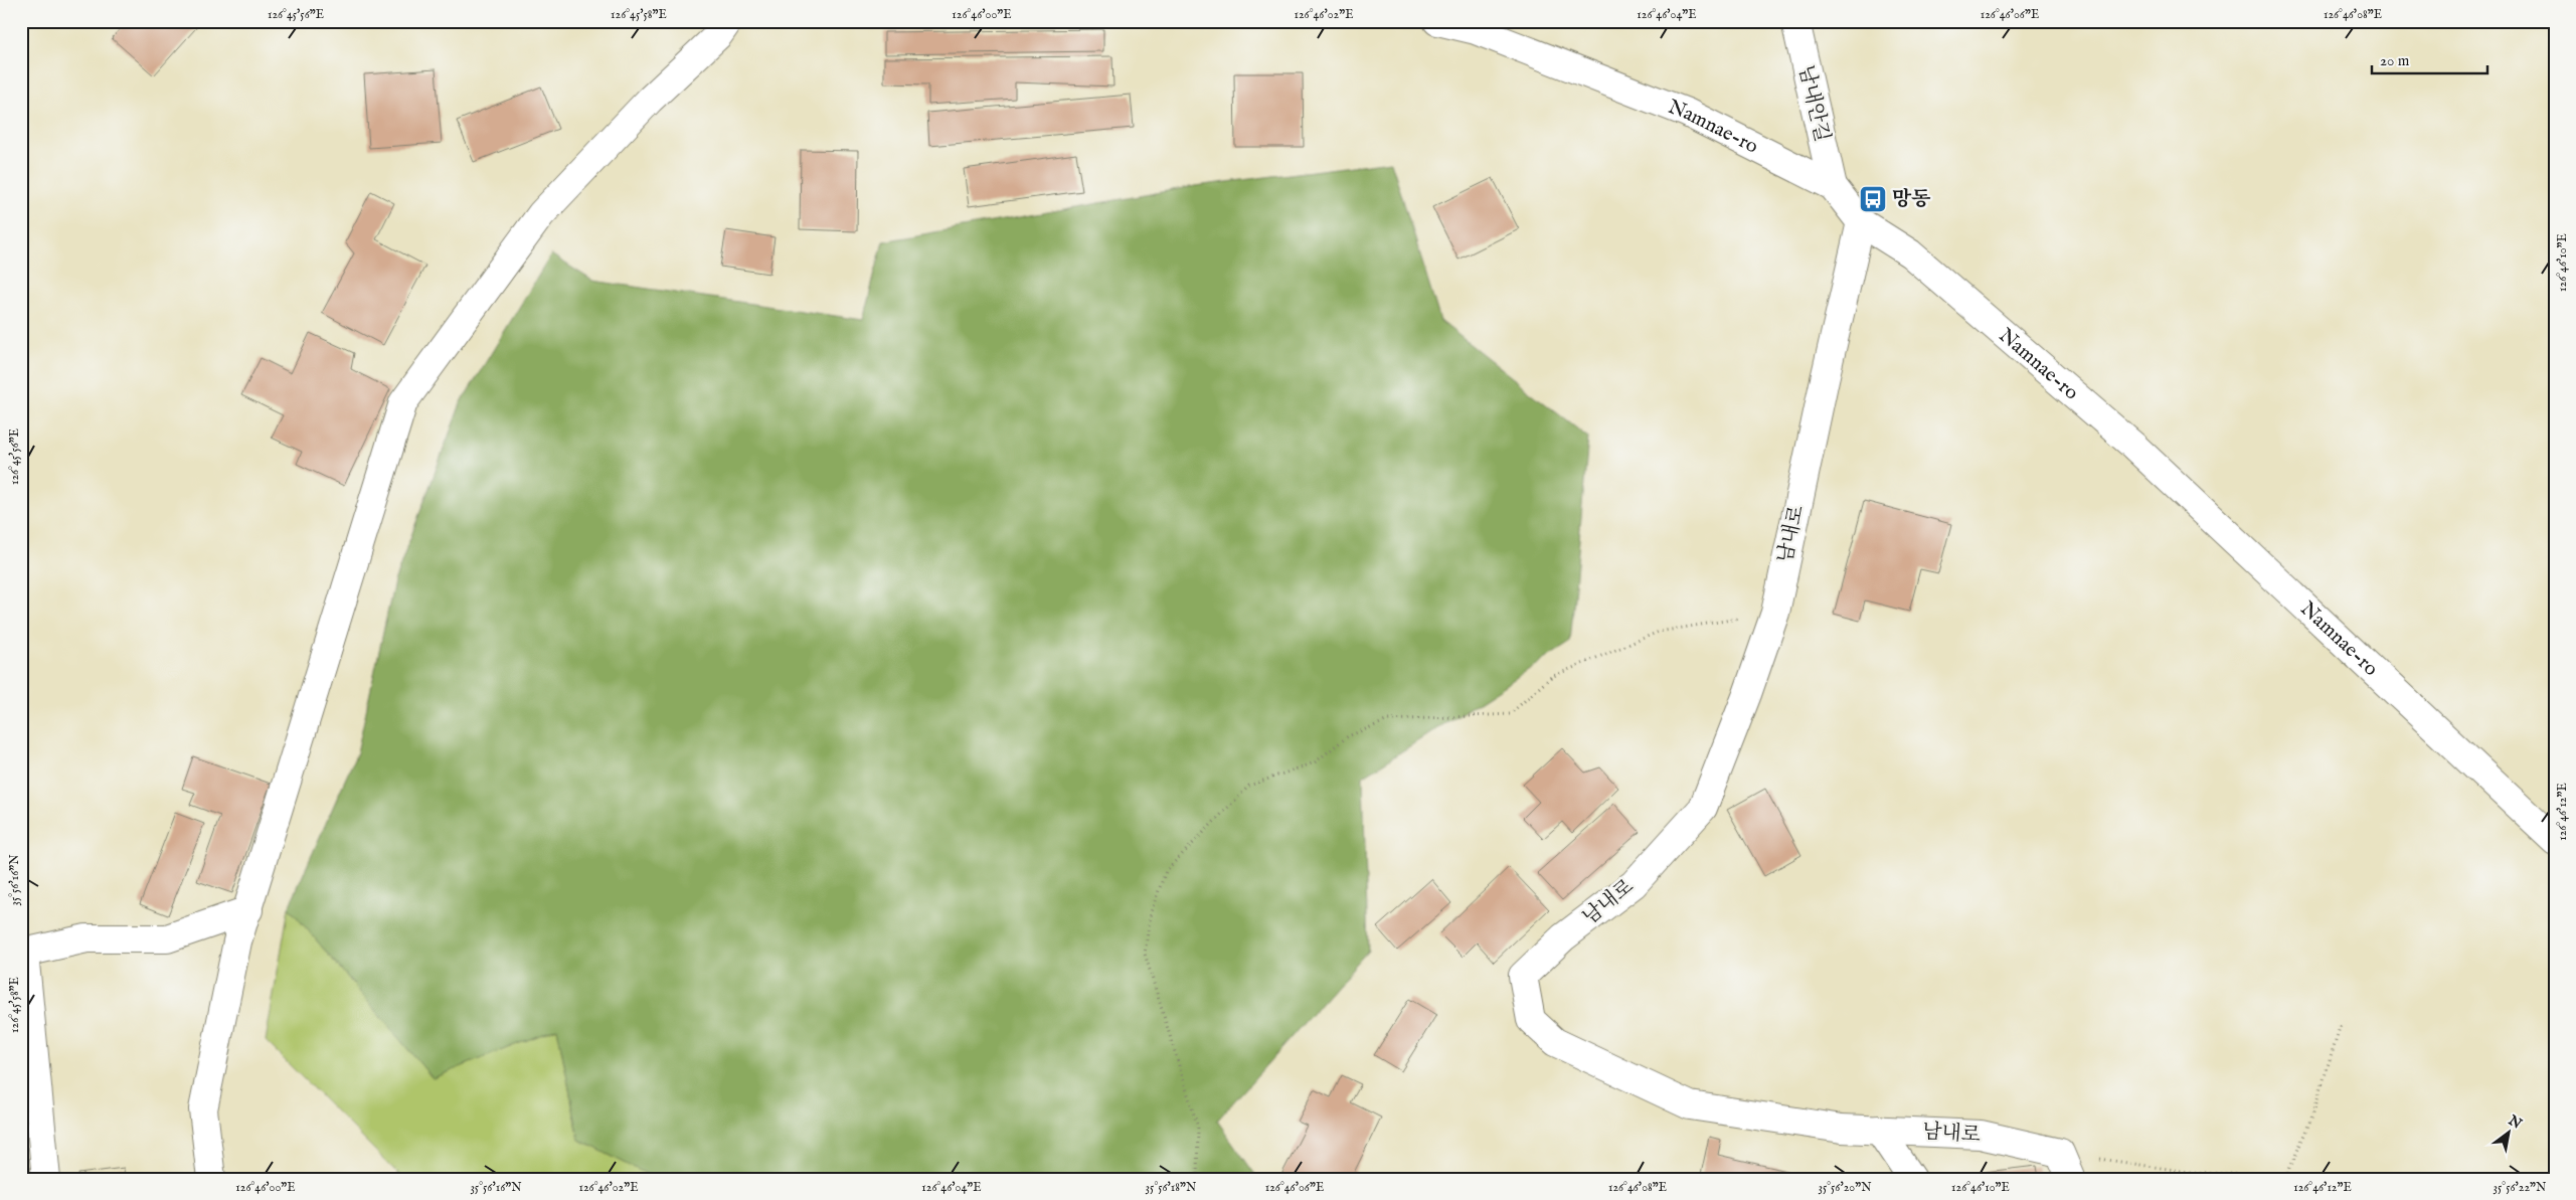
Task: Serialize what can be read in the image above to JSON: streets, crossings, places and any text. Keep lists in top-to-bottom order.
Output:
{
  "streets": {
    "street": ["남내안길", "Namnae-ro", "남내로"]
  },
  "crossings": [
    ["남내안길", "Namnae-ro"],
    ["Namnae-ro", "남내로"]
  ],
  "places": {
    "bus stop": ["망동"]
  },
  "scale_bar": "20 m",
  "north": "top right",
  "coordinates": [
    "126°45'56\"E",
    "126°45'58\"E",
    "126°46'00\"E",
    "126°46'02\"E",
    "126°46'04\"E",
    "126°46'06\"E",
    "126°46'08\"E",
    "126°46'10\"E",
    "126°46'12\"E",
    "35°56'16\"N",
    "35°56'18\"N",
    "35°56'20\"N",
    "35°56'22\"N"
  ]
}
